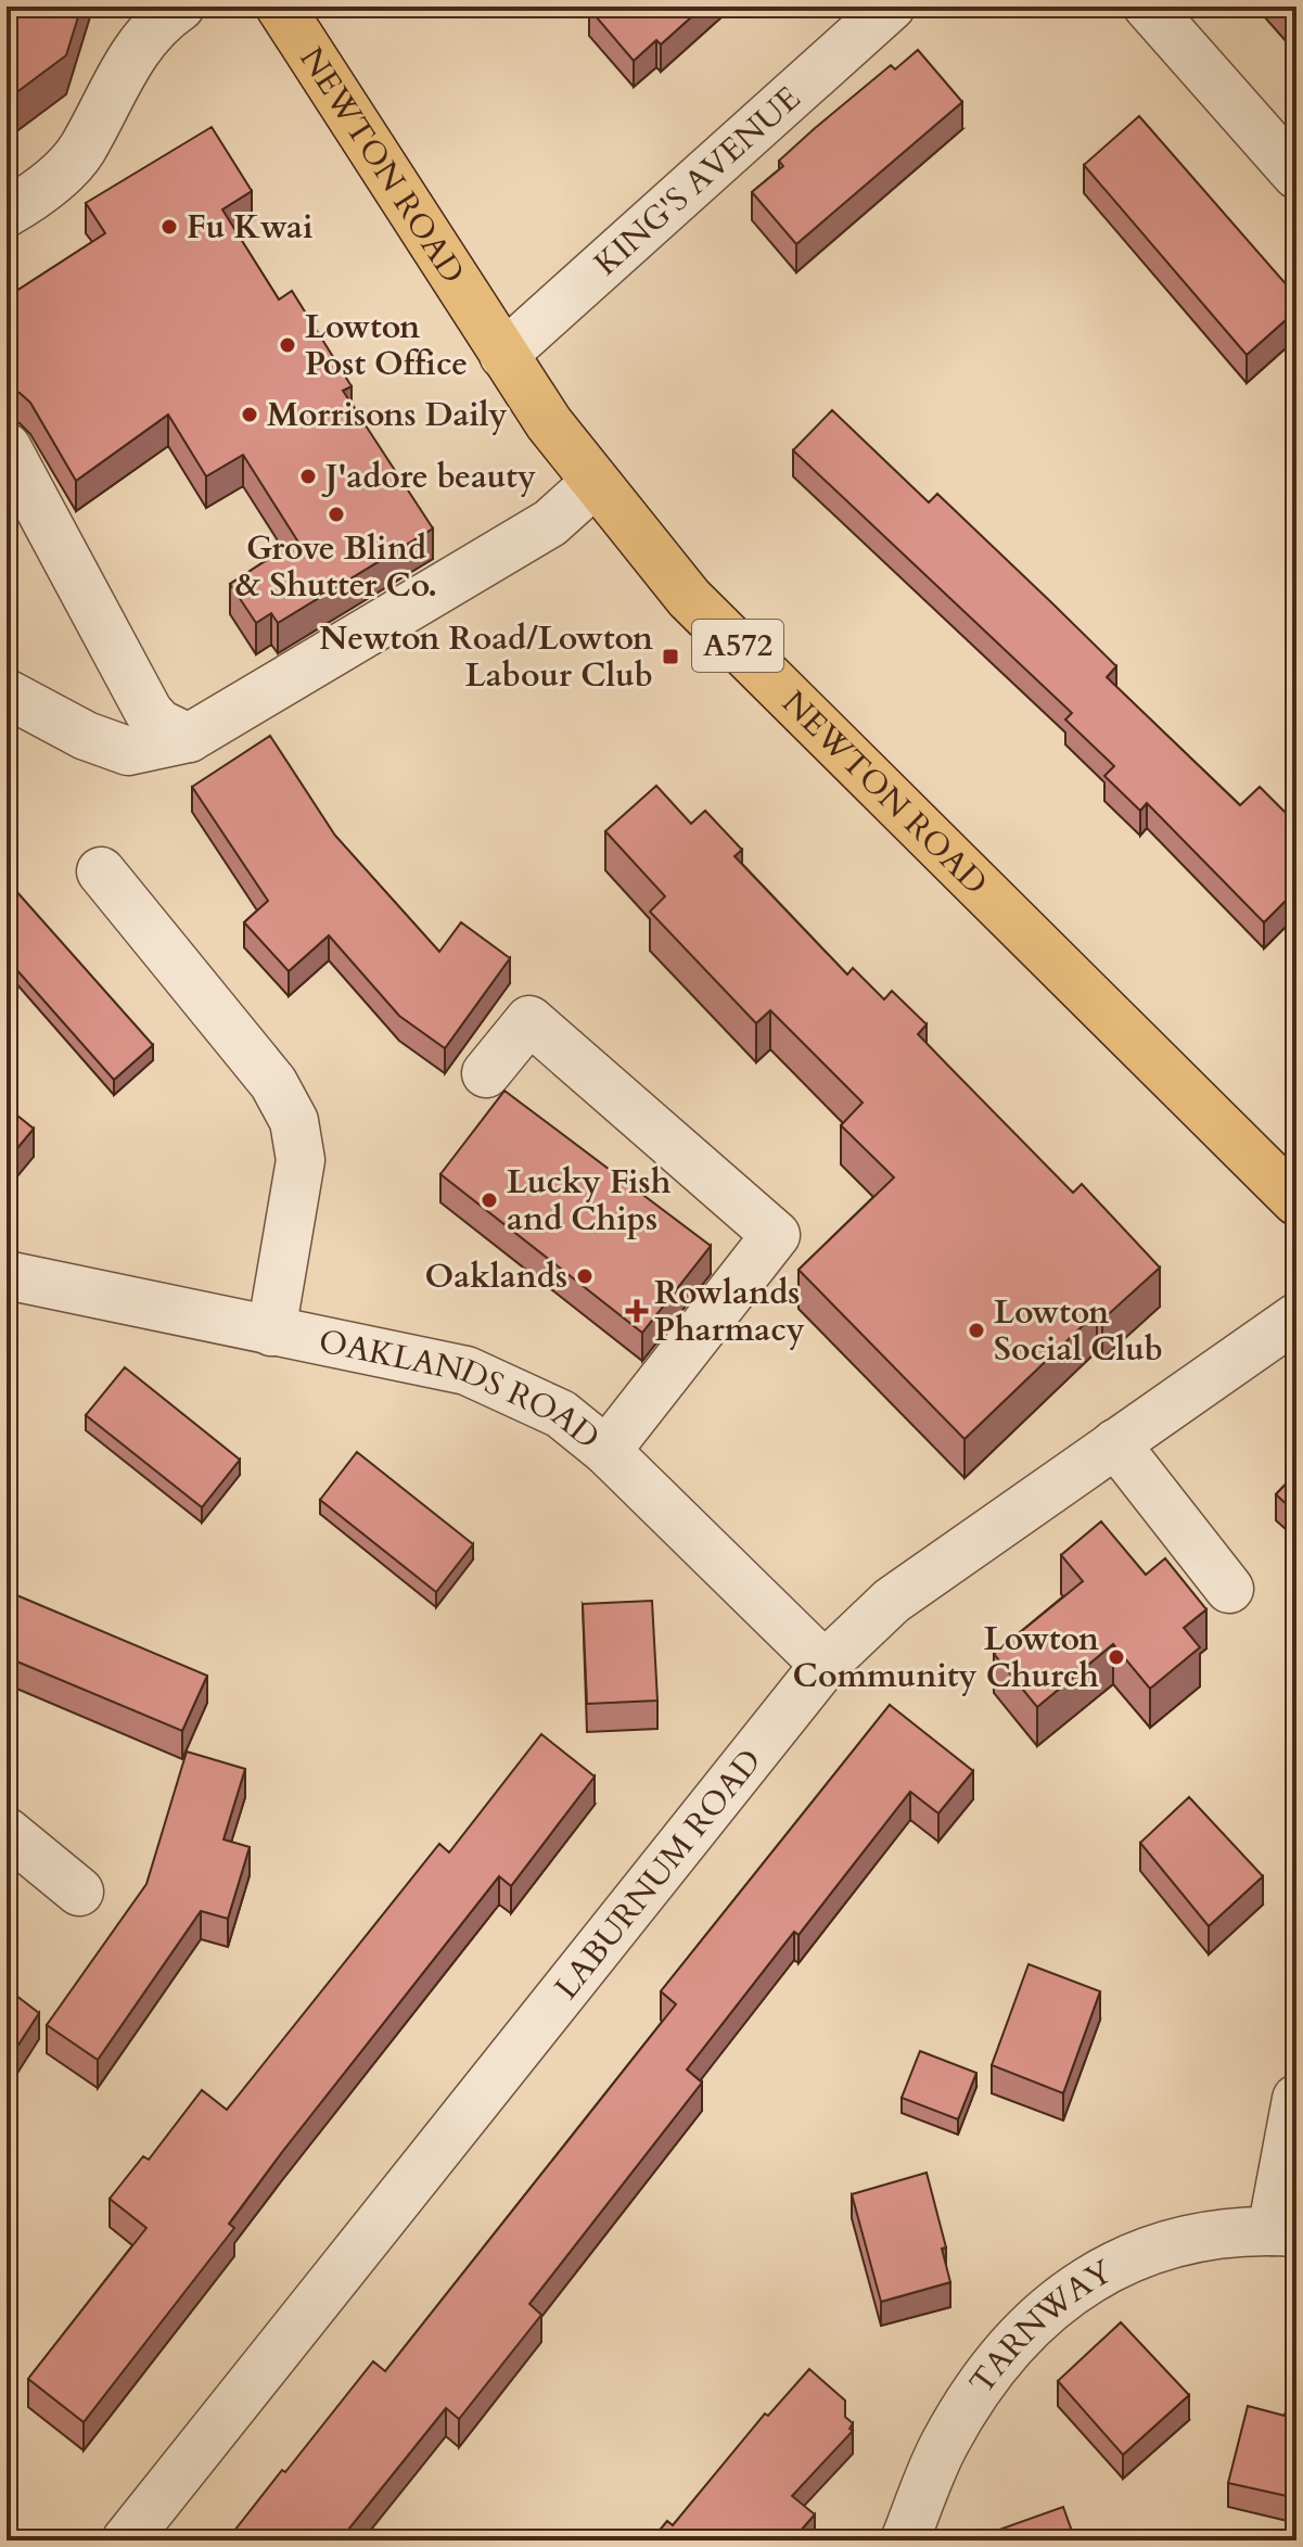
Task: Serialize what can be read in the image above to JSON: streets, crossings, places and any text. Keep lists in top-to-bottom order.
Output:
{
  "streets": {
    "main road": ["NEWTON ROAD", "A572"],
    "street": [
      "KING'S AVENUE",
      "OAKLANDS ROAD",
      "LABURNUM ROAD",
      "TARNWAY"
    ]
  },
  "crossings": [
    ["NEWTON ROAD", "KING'S AVENUE"],
    ["OAKLANDS ROAD", "LABURNUM ROAD"]
  ],
  "places": {
    "other": [
      "Fu Kwai",
      "Lowton Post Office",
      "Morrisons Daily",
      "J'adore beauty",
      "Grove Blind & Shutter Co.",
      "Lucky Fish and Chips",
      "Oaklands",
      "Lowton Social Club",
      "Lowton Community Church"
    ],
    "transit": ["Newton Road/Lowton Labour Club"],
    "health": ["Rowlands Pharmacy"]
  }
}
